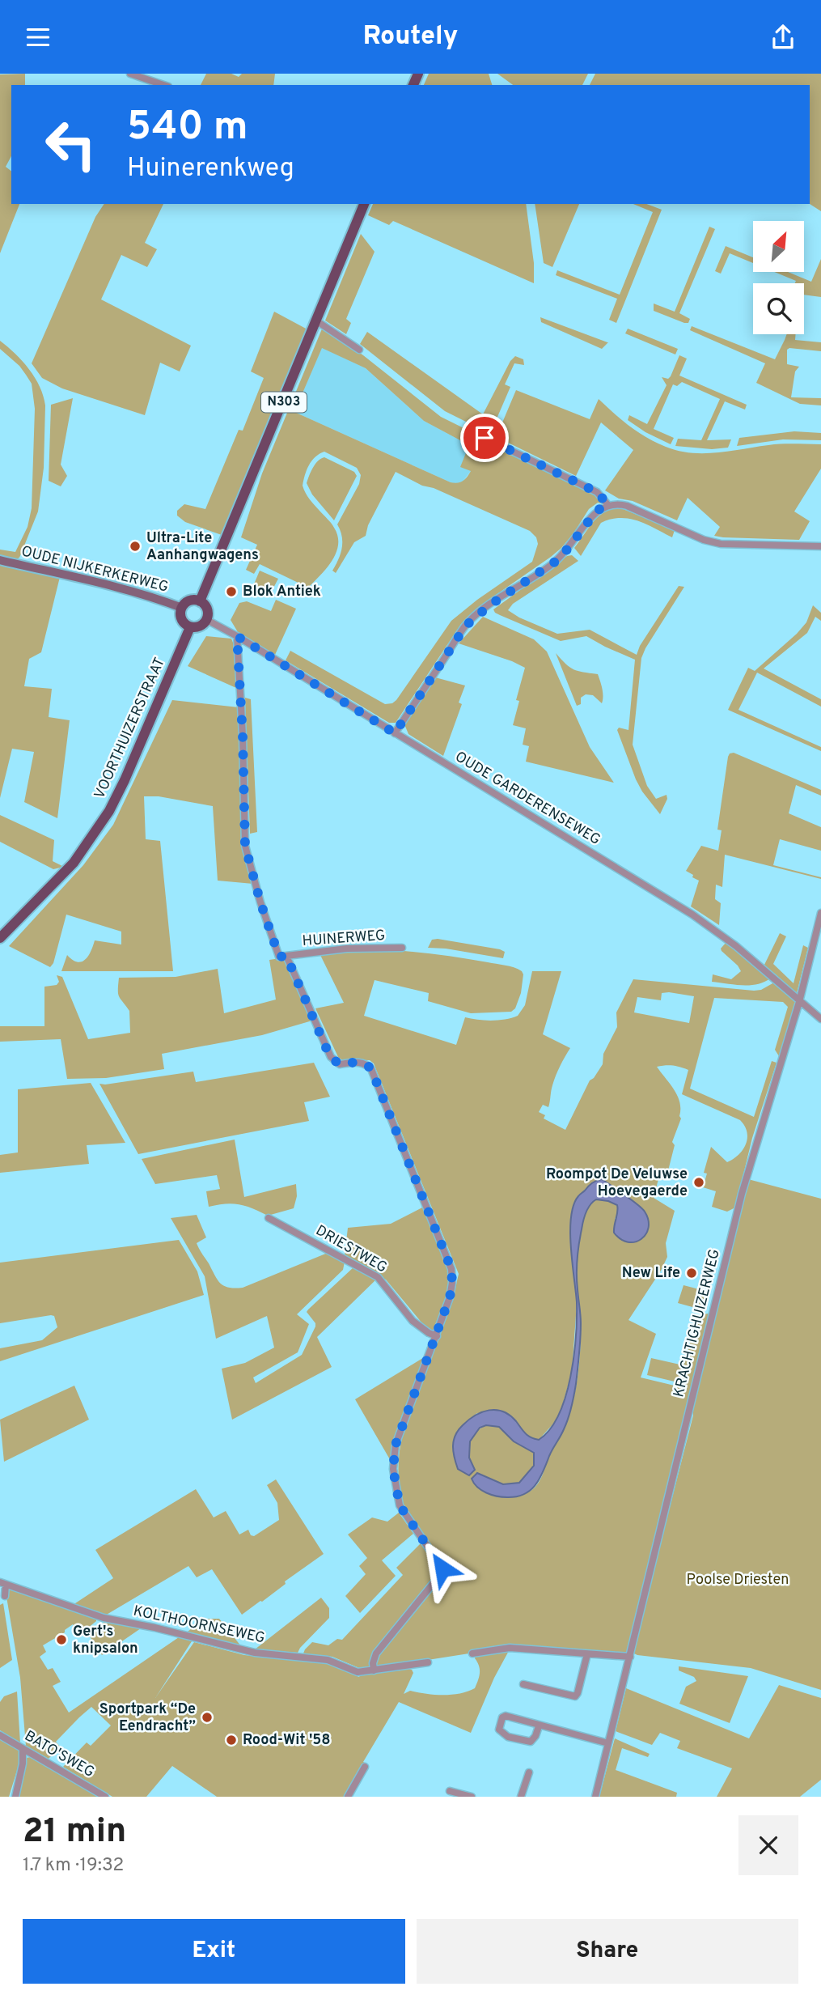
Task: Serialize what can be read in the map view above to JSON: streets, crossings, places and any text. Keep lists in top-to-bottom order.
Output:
{
  "streets": {
    "main road": ["N303", "VOORTHUIZERSTRAAT"],
    "street": [
      "OUDE NIJKERKERWEG",
      "OUDE GARDERENSEWEG",
      "HUINERWEG",
      "DRIESTWEG",
      "KRACHTIGHUIZERWEG",
      "KOLTHOORNSEWEG",
      "BATO'SWEG"
    ]
  },
  "crossings": [
    ["N303", "OUDE NIJKERKERWEG"],
    ["N303", "VOORTHUIZERSTRAAT"],
    ["N303", "OUDE GARDERENSEWEG"],
    ["OUDE NIJKERKERWEG", "VOORTHUIZERSTRAAT"],
    ["OUDE NIJKERKERWEG", "OUDE GARDERENSEWEG"],
    ["VOORTHUIZERSTRAAT", "OUDE GARDERENSEWEG"],
    ["OUDE GARDERENSEWEG", "KRACHTIGHUIZERWEG"]
  ],
  "parks": ["Poolse Driesten"],
  "places": [
    "Ultra-Lite Aanhangwagens",
    "Blok Antiek",
    "Roompot De Veluwse Hoevegaerde",
    "New Life",
    "Gert's knipsalon",
    "Sportpark “De Eendracht”",
    "Rood-Wit '58"
  ],
  "north": "top right",
  "page": {
    "header": "Routely",
    "turn": ["540 m", "Huinerenkweg"],
    "heading": ["21 min", "1.7 km · 19:32"],
    "buttons": ["Exit", "Share"]
  }
}
